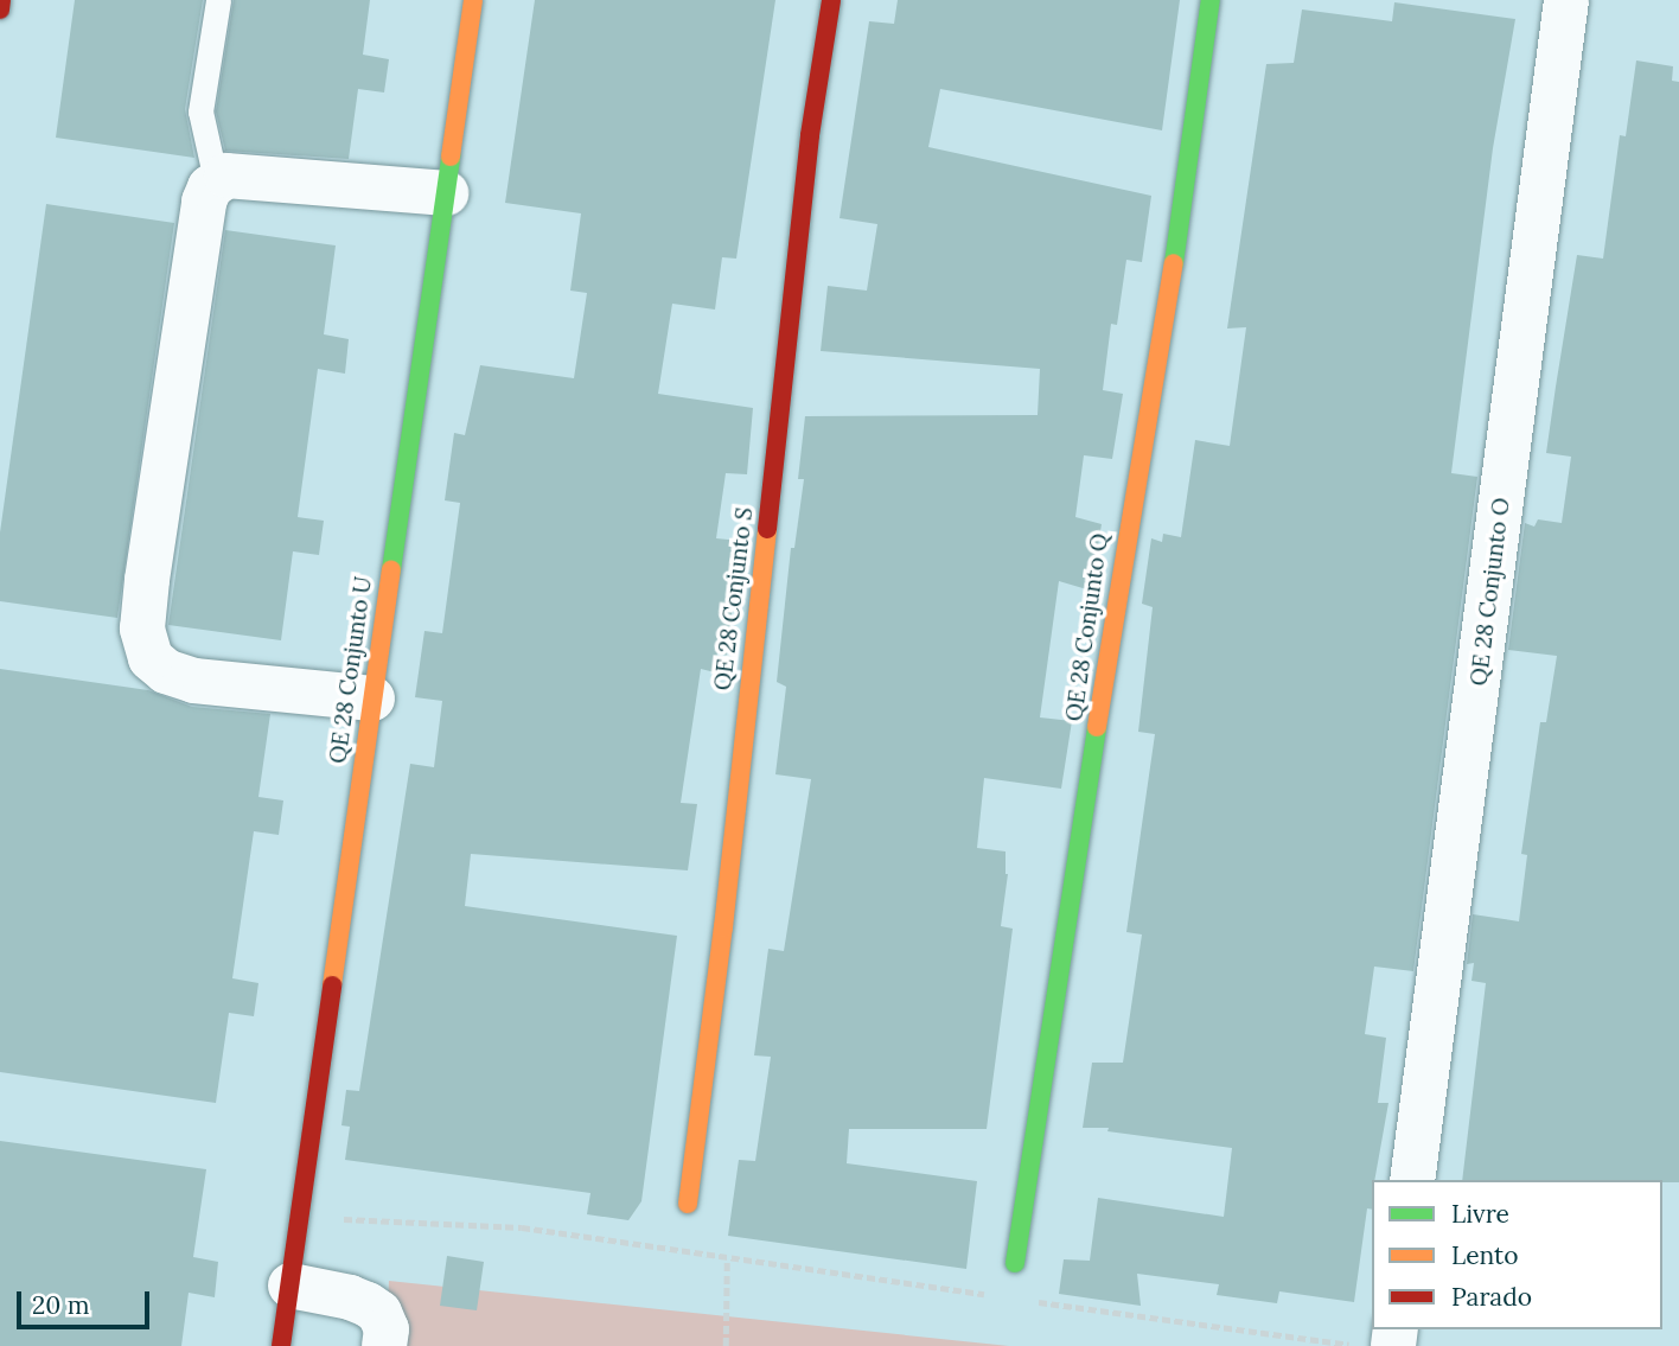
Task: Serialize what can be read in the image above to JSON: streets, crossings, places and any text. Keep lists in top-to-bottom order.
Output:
{
  "streets": {
    "street": [
      "QE 28 Conjunto O",
      "QE 28 Conjunto S",
      "QE 28 Conjunto Q",
      "QE 28 Conjunto U"
    ]
  },
  "legend": ["Livre", "Lento", "Parado"],
  "scale_bar": "20 m"
}
